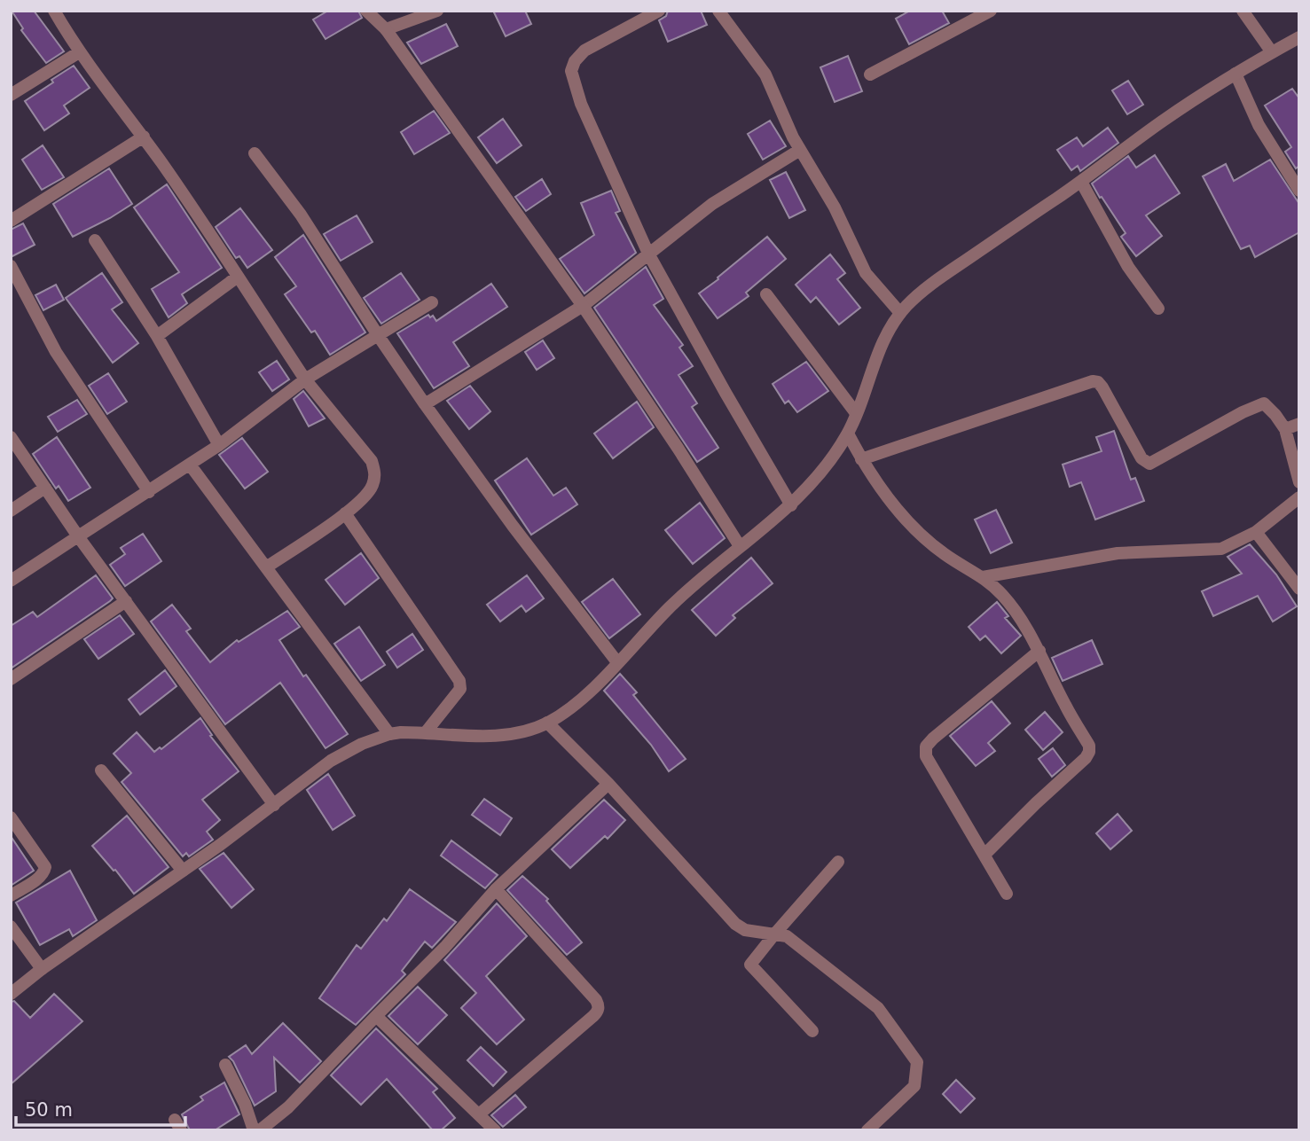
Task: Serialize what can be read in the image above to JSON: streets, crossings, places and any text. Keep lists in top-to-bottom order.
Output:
{
  "scale_bar": "50 m"
}
